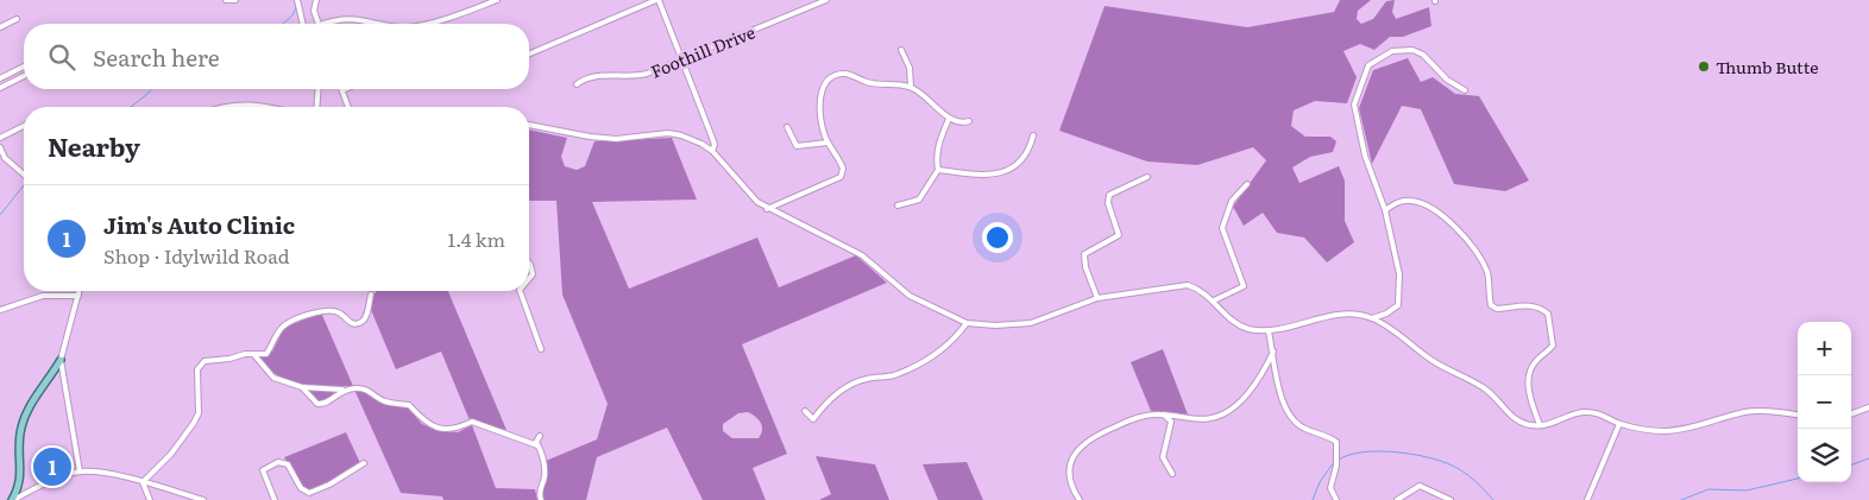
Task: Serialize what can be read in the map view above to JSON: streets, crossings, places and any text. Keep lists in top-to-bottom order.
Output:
{
  "streets": {
    "street": ["Foothill Drive"]
  },
  "places": ["Thumb Butte"],
  "page": {
    "search": "Search here",
    "heading": "Nearby",
    "list": [
      {
        "mark": "1",
        "name": "Jim's Auto Clinic",
        "note": "Shop · Idylwild Road",
        "value": "1.4 km"
      }
    ],
    "map_buttons": ["+", "−"],
    "pins": "1"
  }
}
